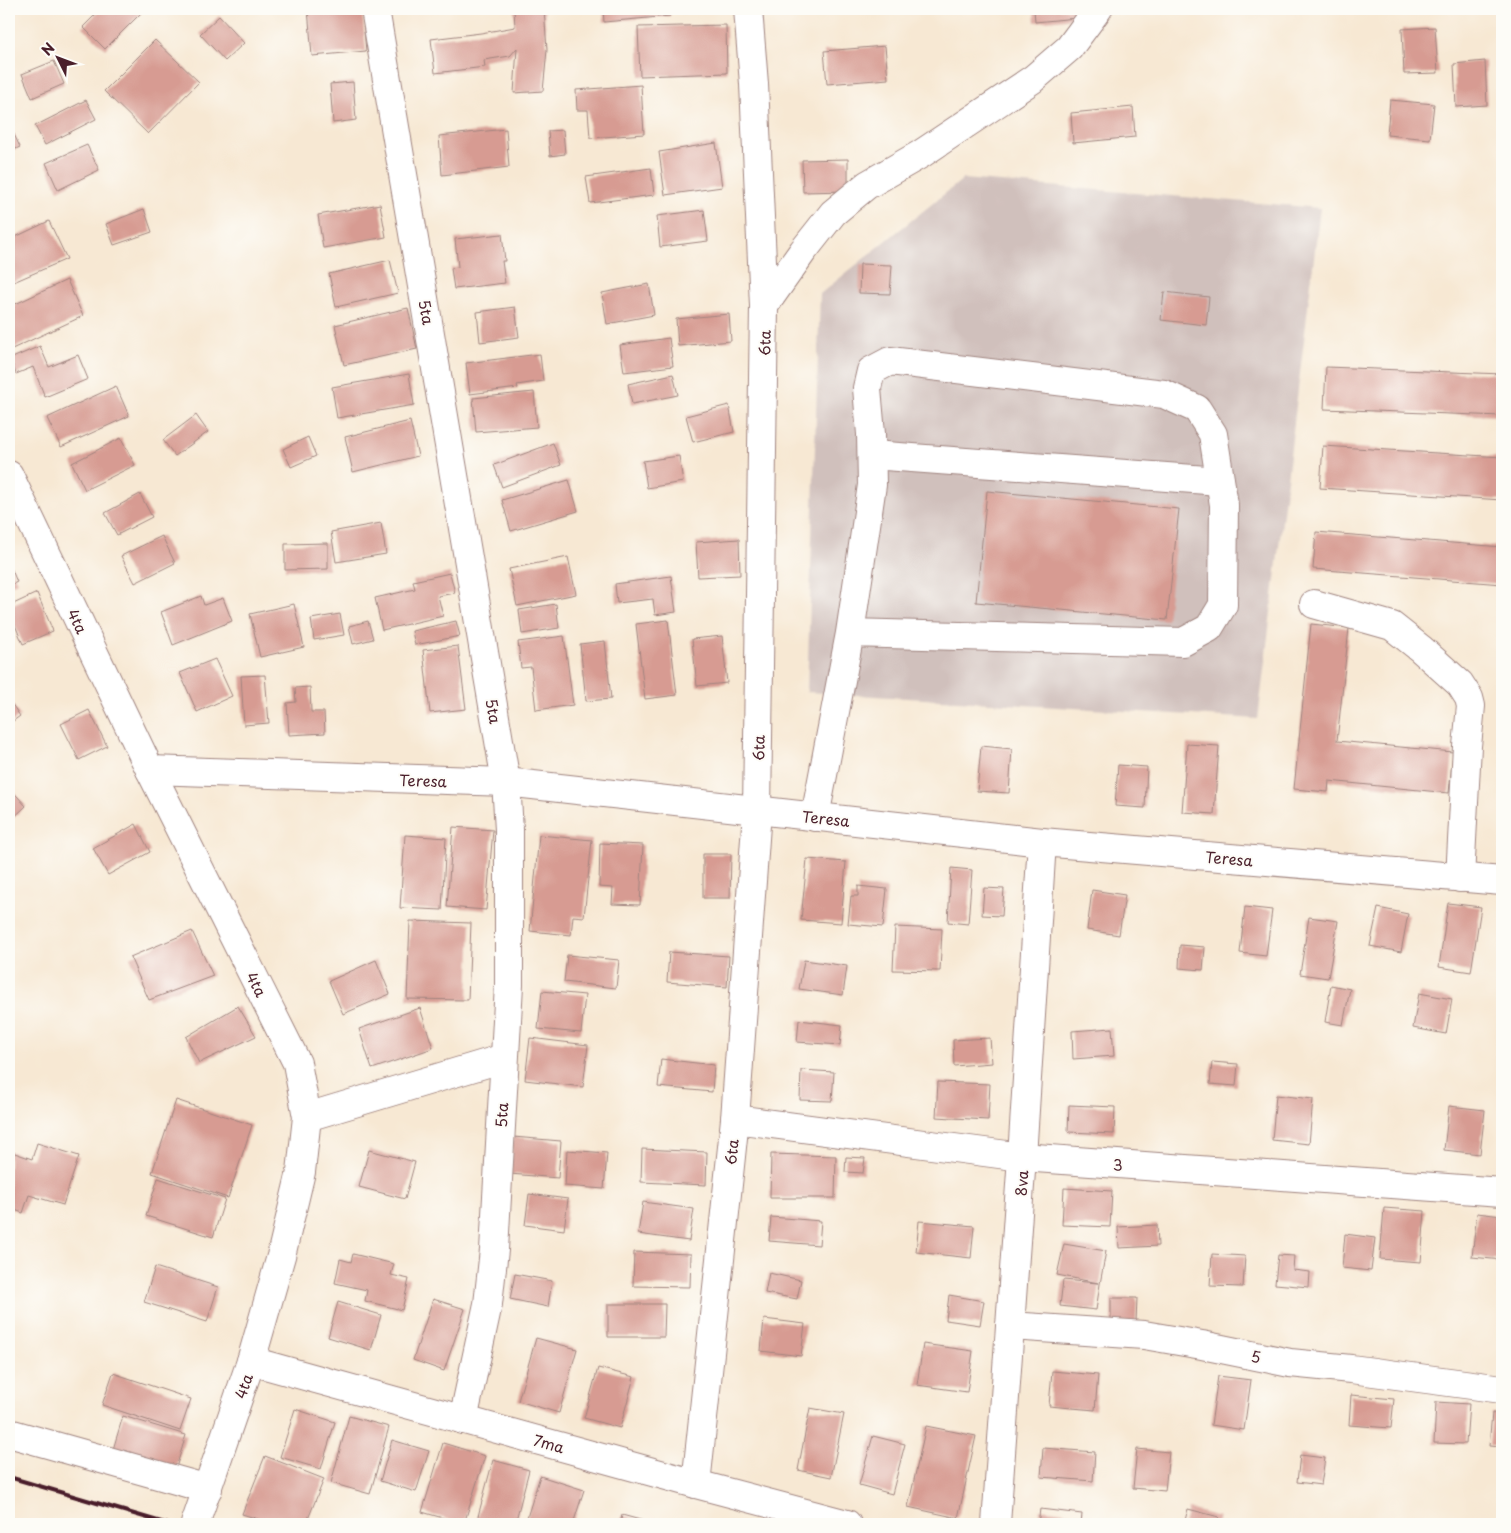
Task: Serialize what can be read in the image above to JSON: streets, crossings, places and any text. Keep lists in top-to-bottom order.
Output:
{
  "streets": {
    "street": [
      "5ta",
      "6ta",
      "4ta",
      "Teresa",
      "3",
      "8va",
      "5",
      "7ma"
    ]
  },
  "crossings": [
    ["5ta", "Teresa"],
    ["5ta", "7ma"],
    ["6ta", "Teresa"],
    ["6ta", "3"],
    ["6ta", "7ma"],
    ["4ta", "Teresa"],
    ["4ta", "7ma"],
    ["Teresa", "8va"],
    ["3", "8va"],
    ["8va", "5"]
  ],
  "north": "top left"
}
